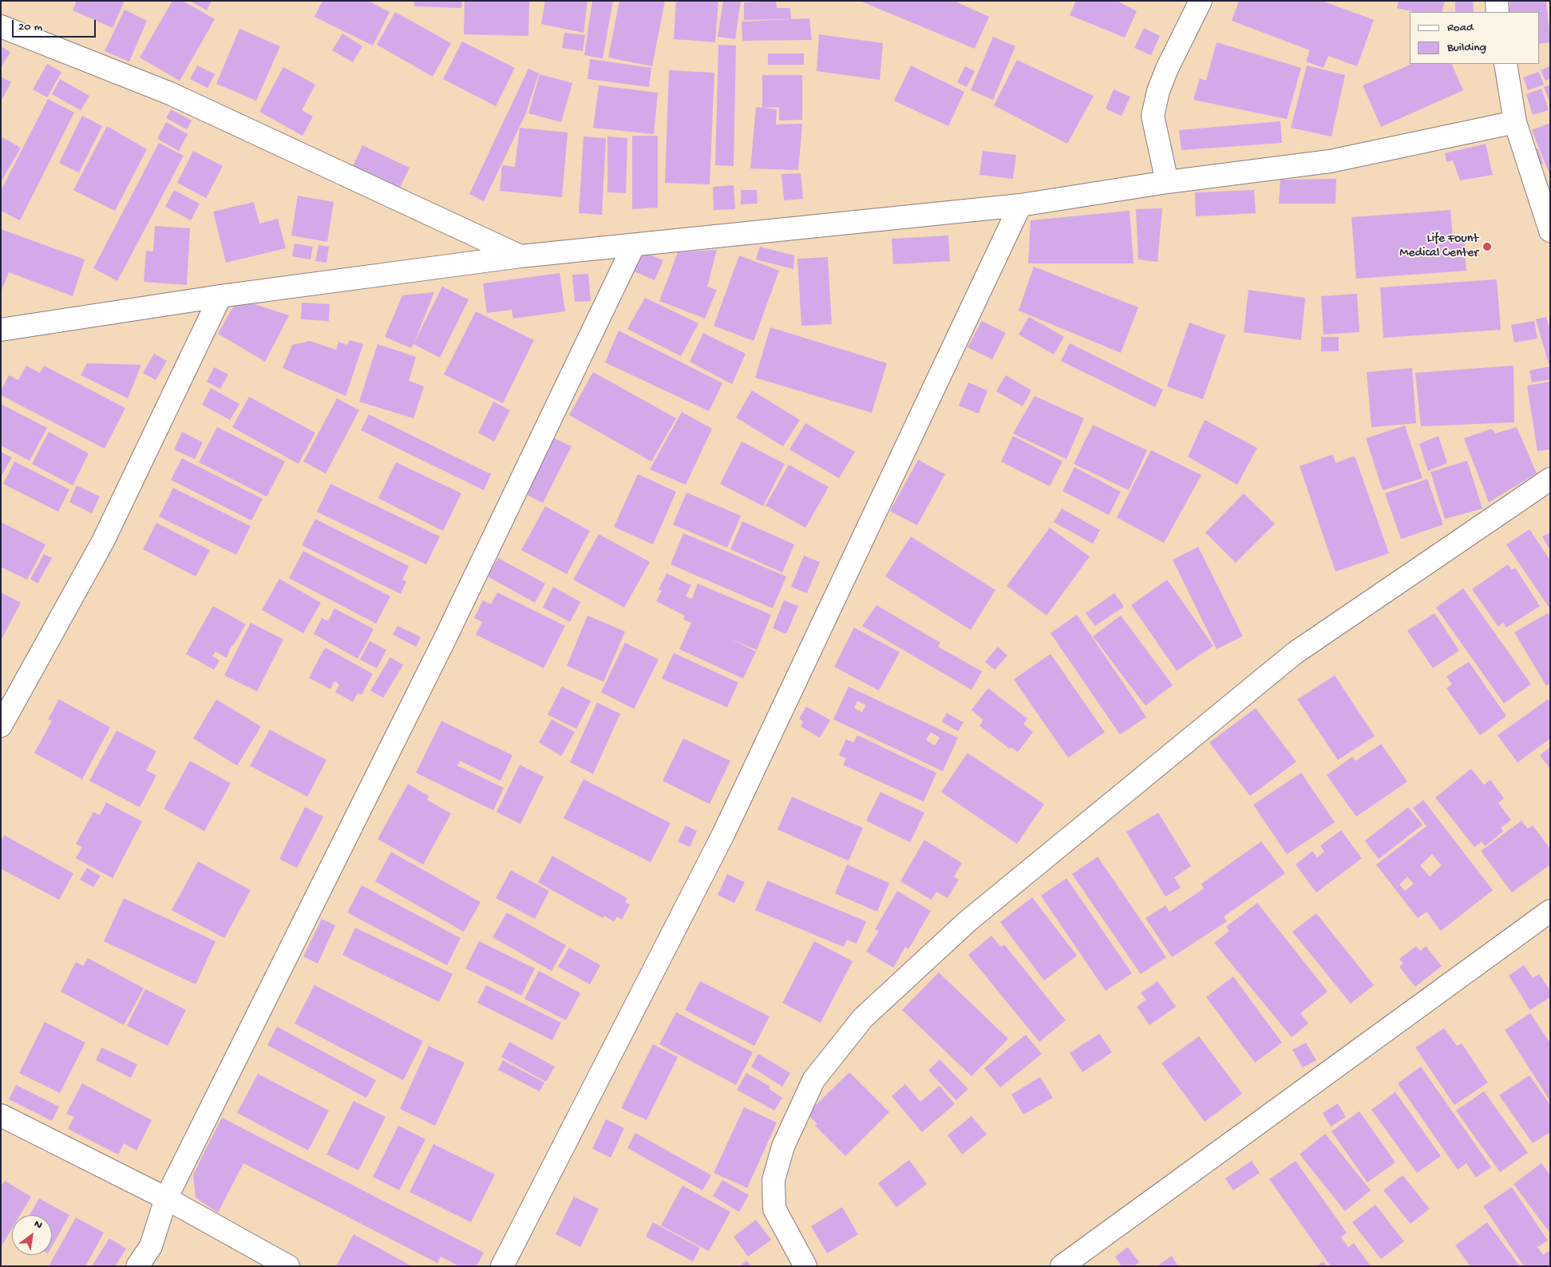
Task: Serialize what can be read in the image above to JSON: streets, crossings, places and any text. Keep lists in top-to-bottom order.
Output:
{
  "places": ["Life Fount Medical Center"],
  "legend": ["Road", "Building"],
  "scale_bar": "20 m",
  "north": "top right"
}
